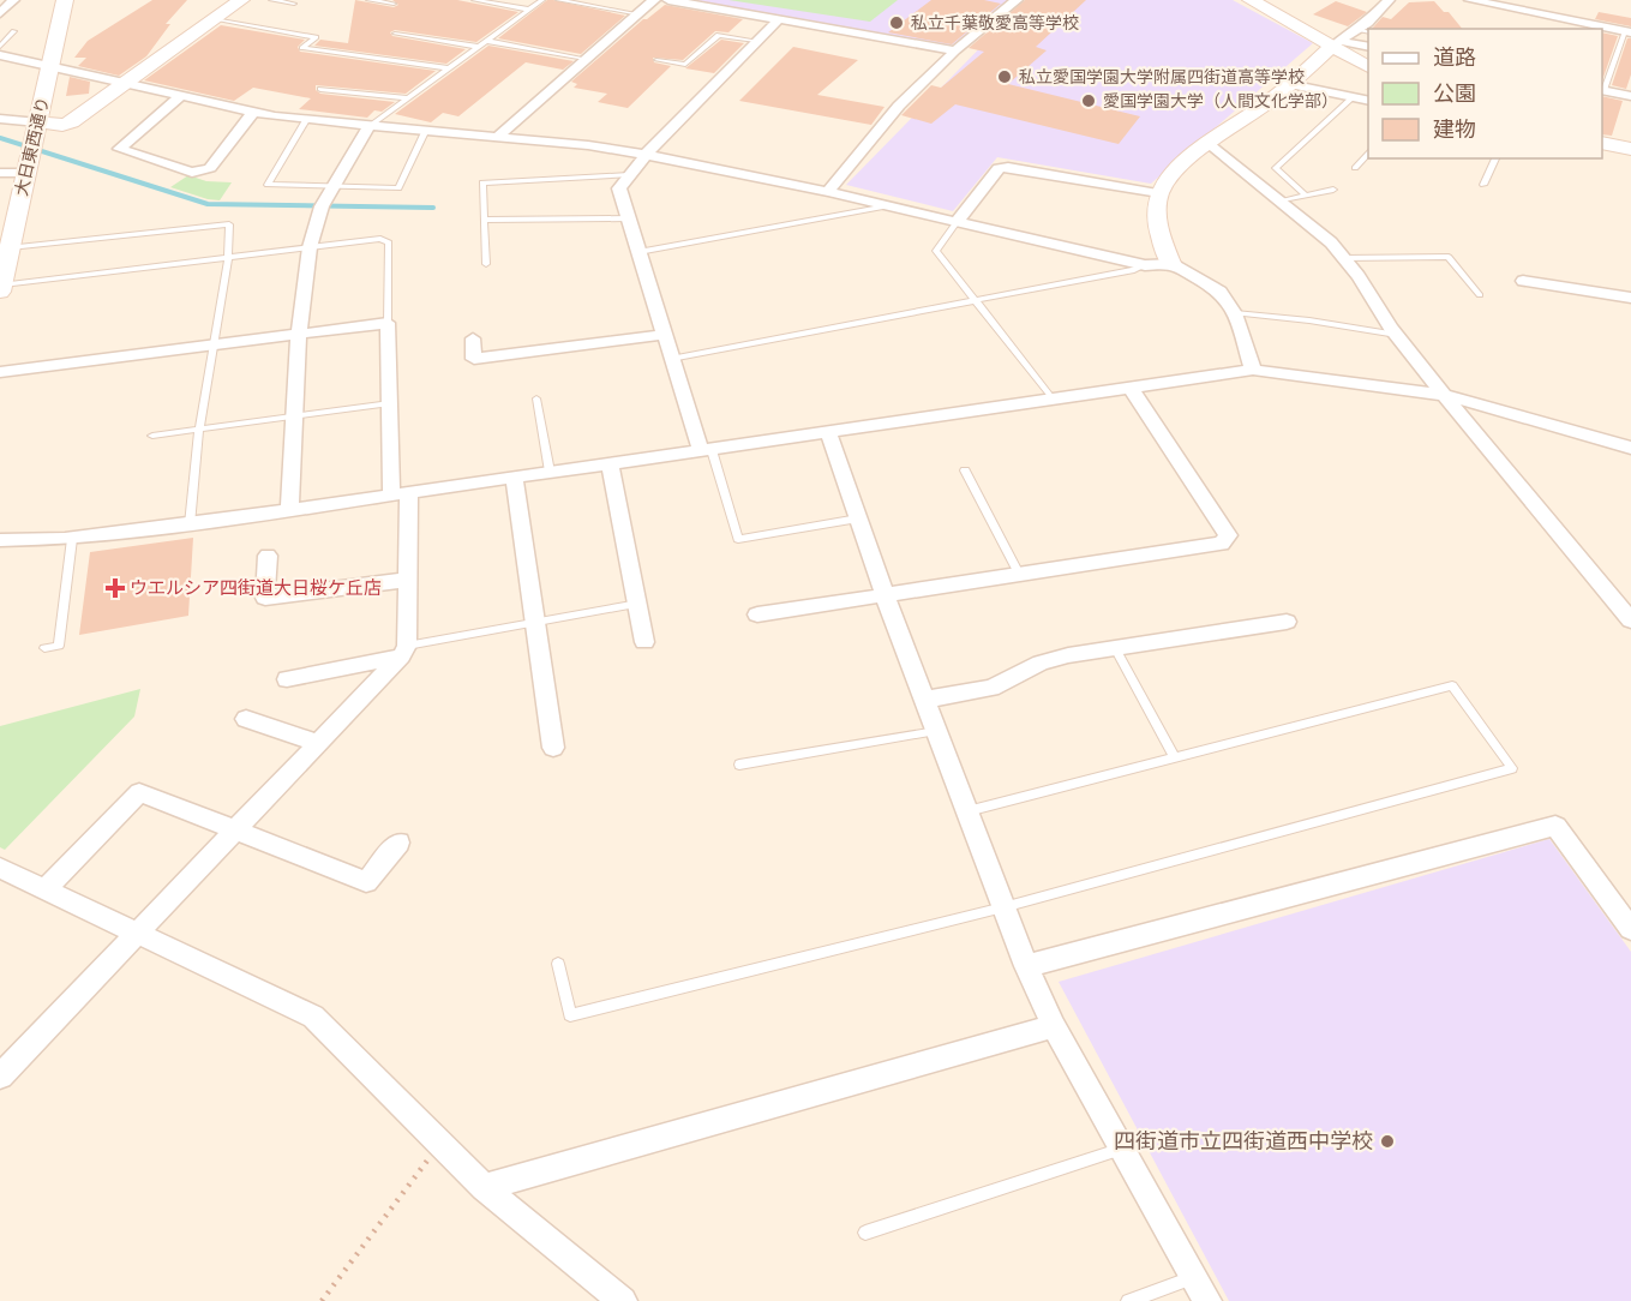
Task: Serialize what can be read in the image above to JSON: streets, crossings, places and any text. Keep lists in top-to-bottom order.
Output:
{
  "streets": {
    "street": ["大日東西通り"]
  },
  "places": {
    "other": [
      "私立千葉敬愛高等学校",
      "私立愛国学園大学附属四街道高等学校",
      "愛国学園大学（人間文化学部）",
      "四街道市立四街道西中学校"
    ],
    "health": ["ウエルシア四街道大日桜ケ丘店"]
  },
  "legend": ["道路", "公園", "建物"]
}
